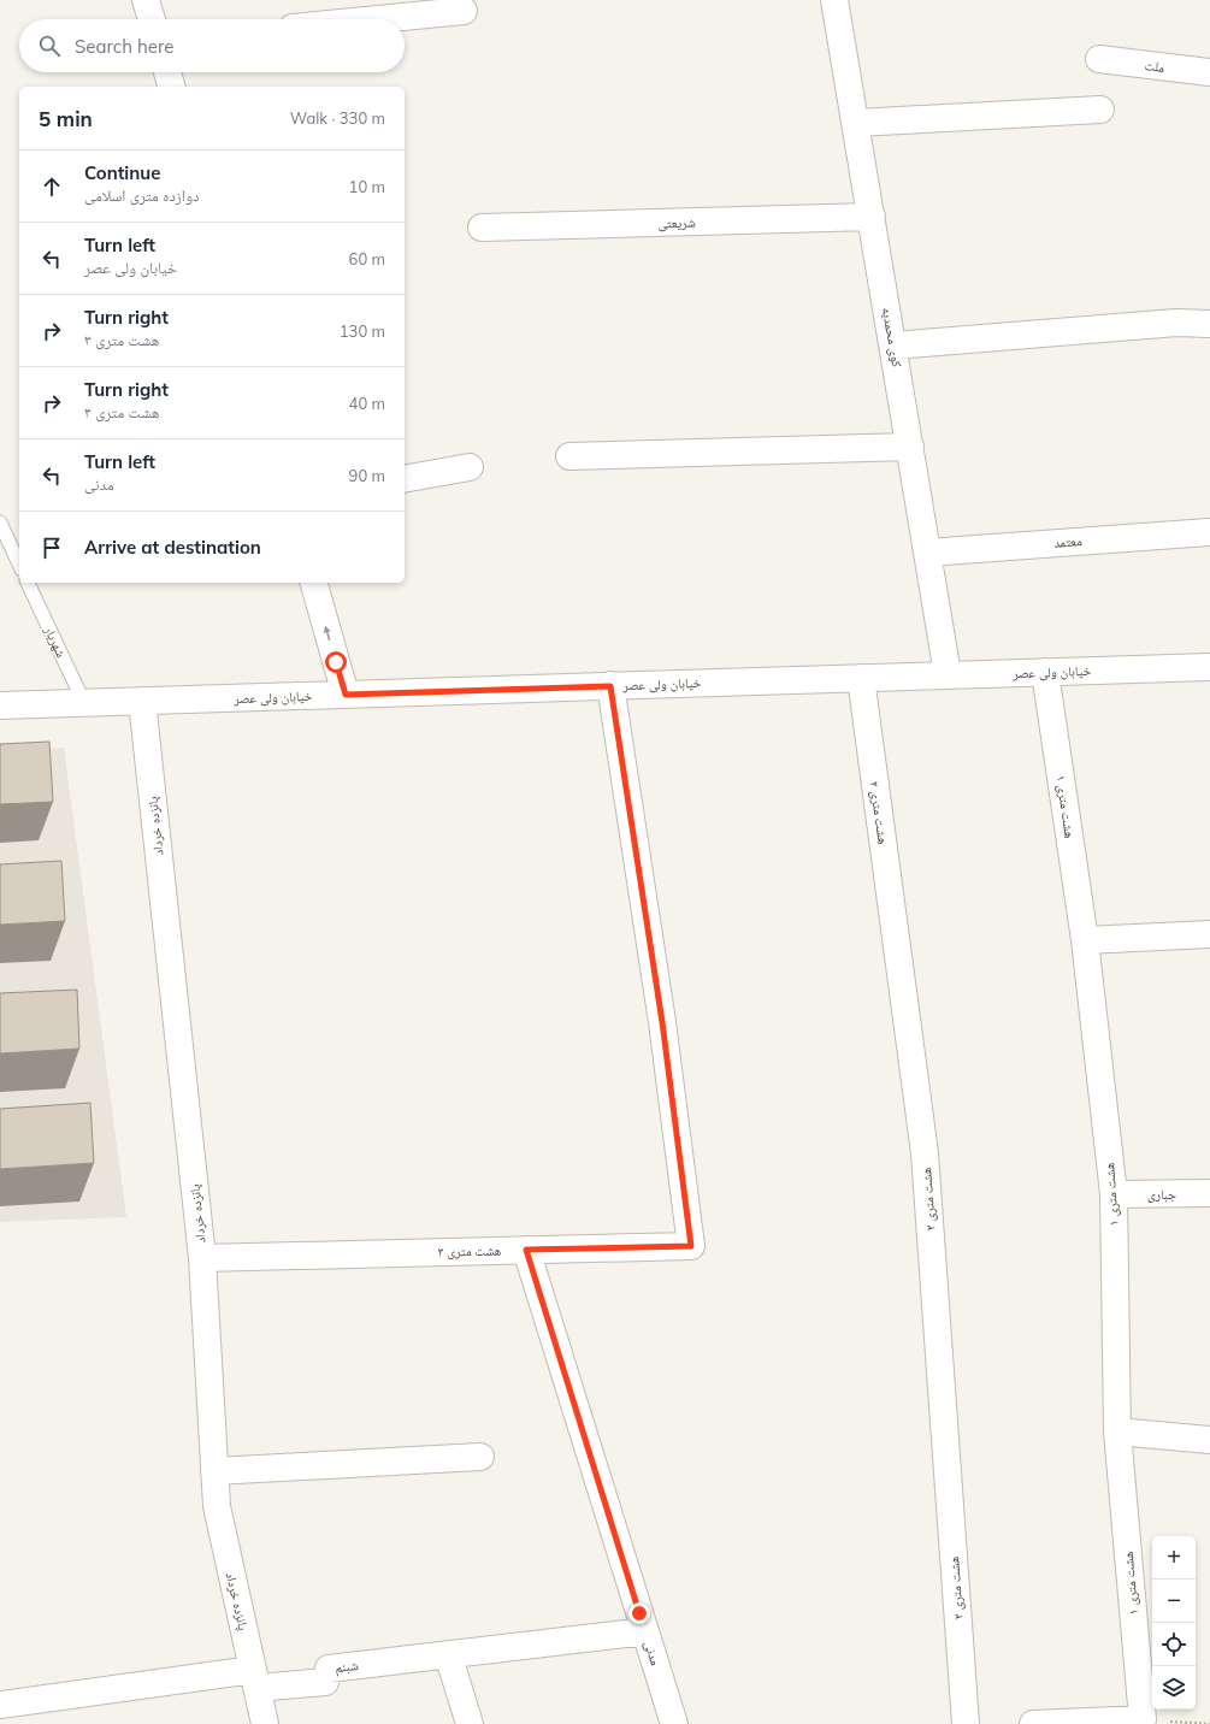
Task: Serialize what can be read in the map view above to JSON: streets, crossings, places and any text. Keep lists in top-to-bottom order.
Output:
{
  "streets": {
    "street": [
      "ملت",
      "شریعتی",
      "کوی محمدیه",
      "معتمد",
      "خیابان ولی عصر",
      "هشت متری ۱",
      "هشت متری ۲",
      "پانزده خرداد",
      "جباری",
      "هشت متری ۳",
      "مدنی",
      "شبنم"
    ],
    "lane": ["شهریار"]
  },
  "crossings": [
    ["شریعتی", "کوی محمدیه"],
    ["کوی محمدیه", "معتمد"],
    ["کوی محمدیه", "خیابان ولی عصر"],
    ["شهریار", "خیابان ولی عصر"],
    ["خیابان ولی عصر", "هشت متری ۱"],
    ["خیابان ولی عصر", "هشت متری ۲"],
    ["خیابان ولی عصر", "پانزده خرداد"],
    ["خیابان ولی عصر", "هشت متری ۳"],
    ["هشت متری ۱", "جباری"],
    ["پانزده خرداد", "هشت متری ۳"],
    ["پانزده خرداد", "شبنم"],
    ["هشت متری ۳", "مدنی"],
    ["مدنی", "شبنم"]
  ],
  "page": {
    "search": "Search here",
    "heading": ["5 min", "Walk · 330 m"],
    "list": [
      ["Continue", "دوازده متری اسلامی", "10 m"],
      ["Turn left", "خیابان ولی عصر", "60 m"],
      ["Turn right", "هشت متری ۳", "130 m"],
      ["Turn right", "هشت متری ۳", "40 m"],
      ["Turn left", "مدنی", "90 m"],
      "Arrive at destination"
    ],
    "map_buttons": ["+", "−"]
  }
}
